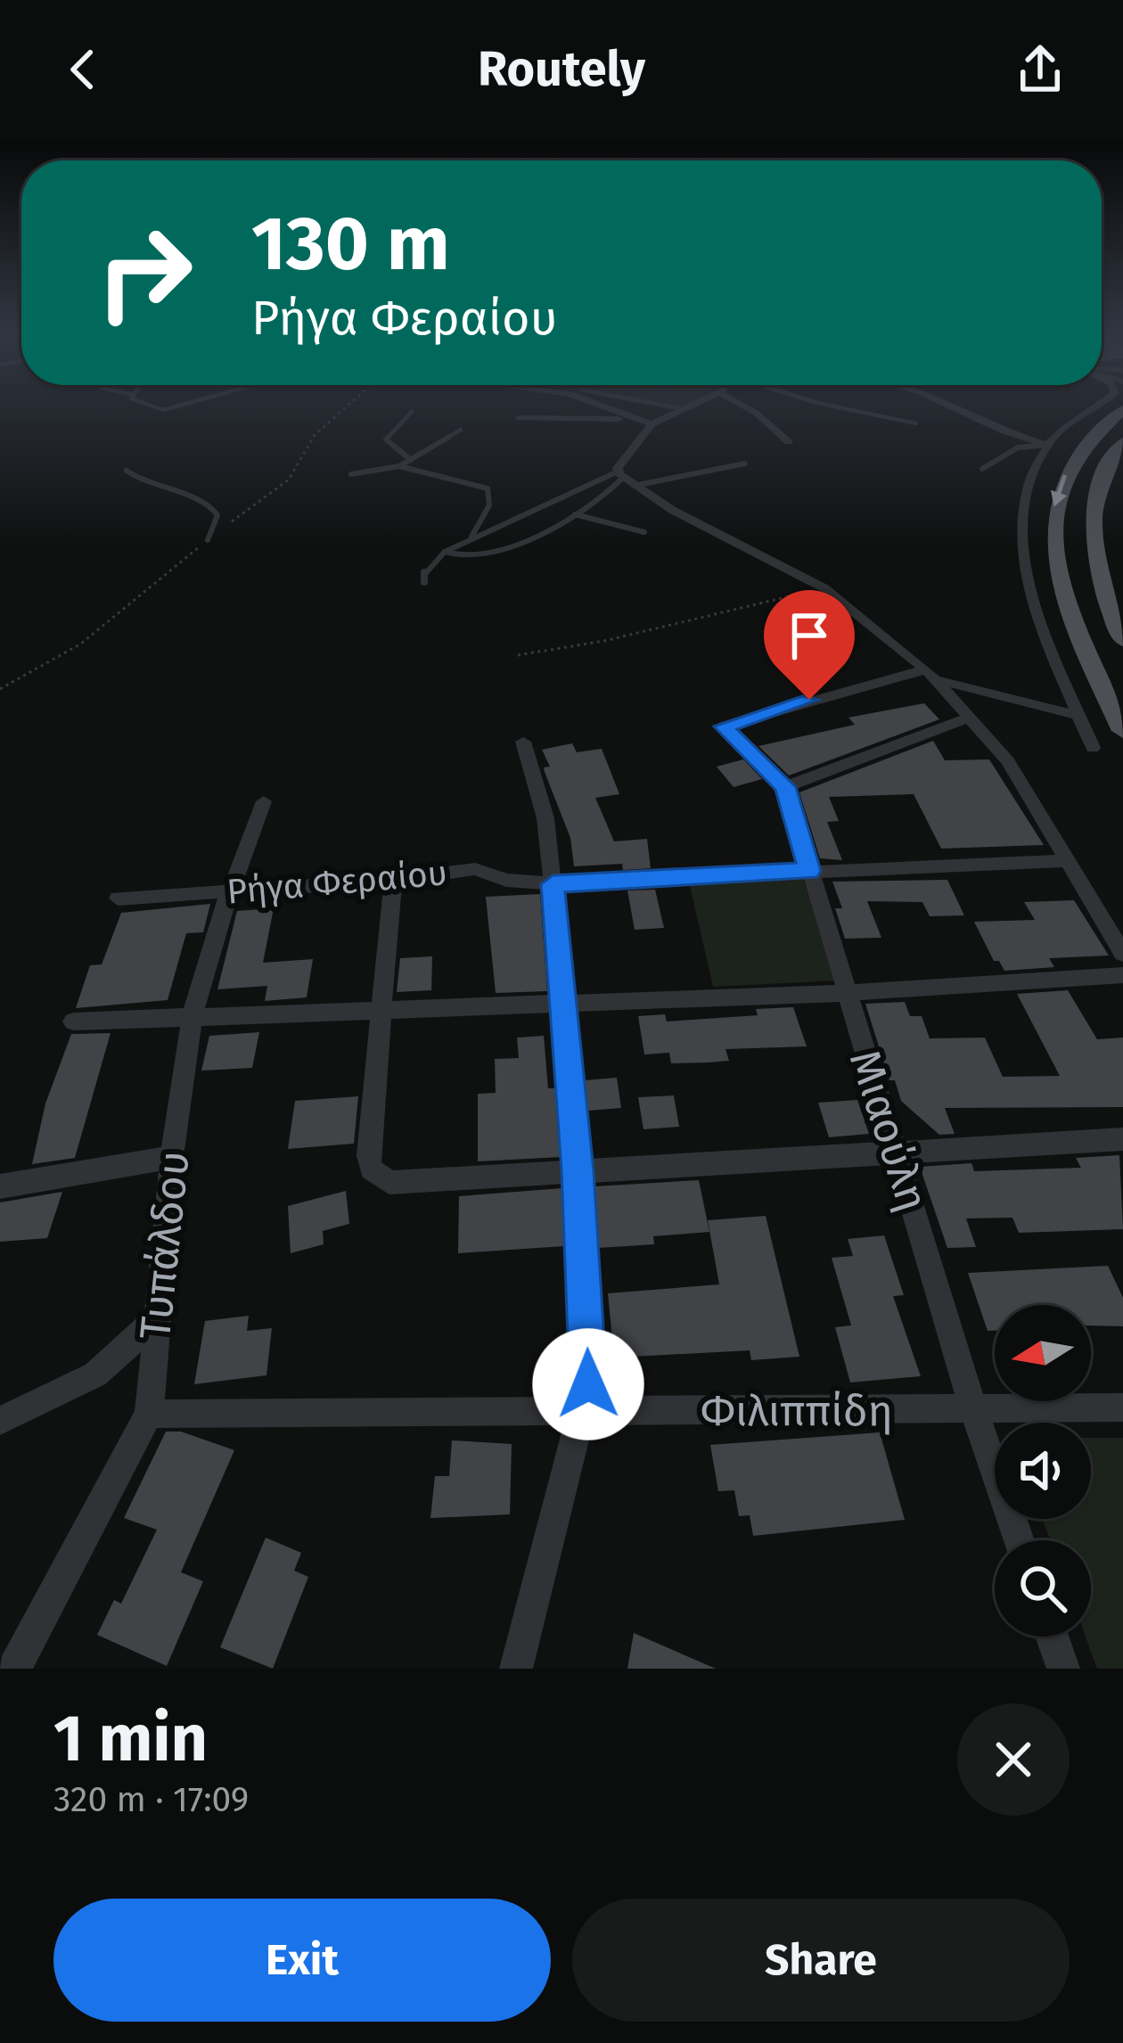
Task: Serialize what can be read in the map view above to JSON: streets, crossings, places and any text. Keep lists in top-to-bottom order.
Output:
{
  "streets": {
    "street": [
      "Ρήγα Φεραίου",
      "Μιαούλη",
      "Τυπάλδου",
      "Φιλιππίδη"
    ]
  },
  "crossings": [
    ["Ρήγα Φεραίου", "Μιαούλη"],
    ["Ρήγα Φεραίου", "Τυπάλδου"],
    ["Μιαούλη", "Φιλιππίδη"],
    ["Τυπάλδου", "Φιλιππίδη"]
  ],
  "north": "left",
  "page": {
    "header": "Routely",
    "turn": ["130 m", "Ρήγα Φεραίου"],
    "heading": ["1 min", "320 m · 17:09"],
    "buttons": ["Exit", "Share"]
  }
}
